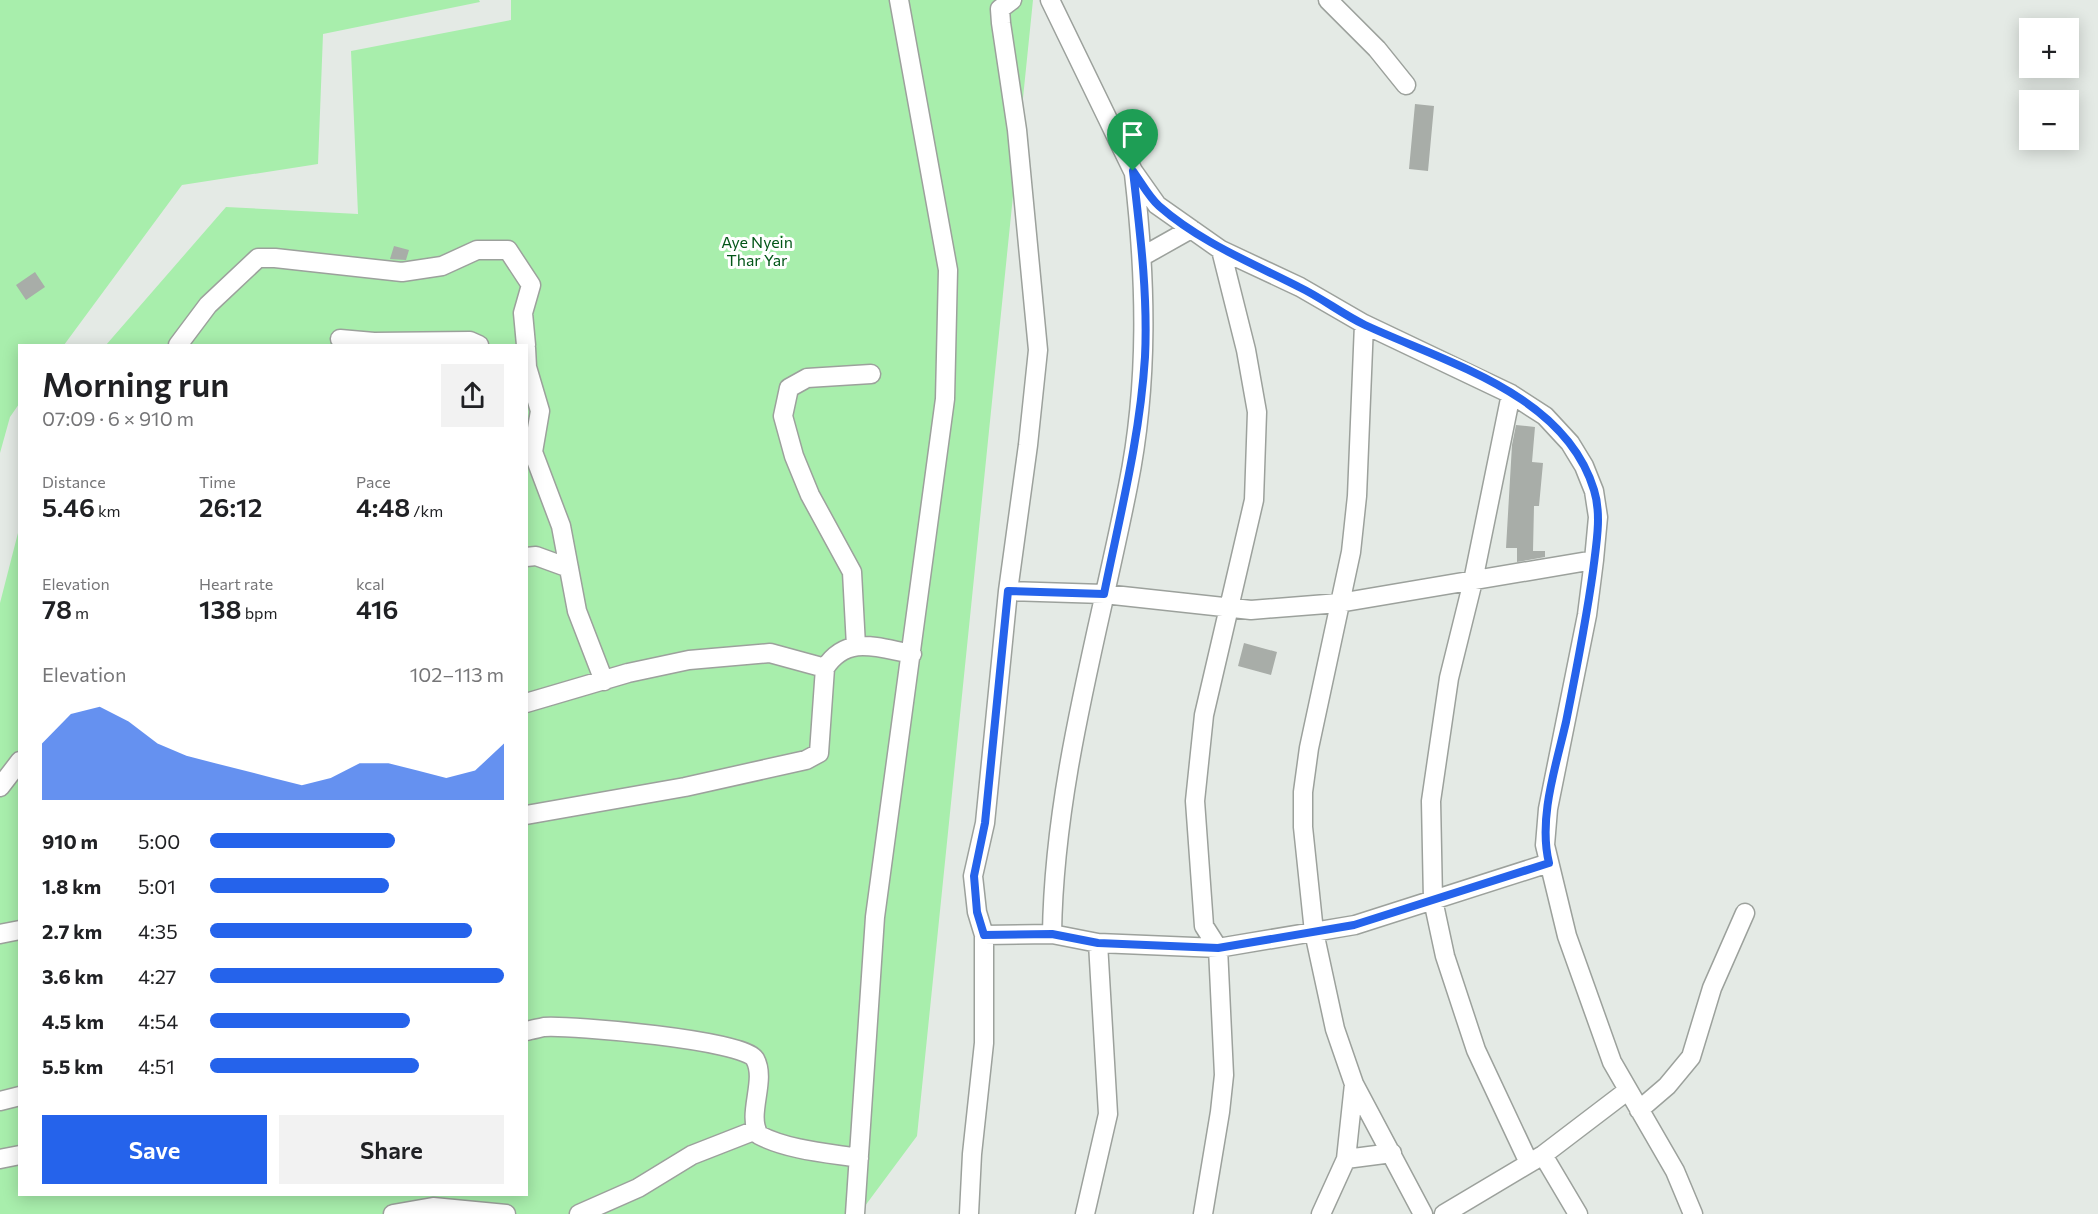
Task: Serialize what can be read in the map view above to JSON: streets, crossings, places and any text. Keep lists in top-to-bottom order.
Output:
{
  "parks": ["Aye Nyein Thar Yar"],
  "page": {
    "map_buttons": ["+", "−"],
    "heading": ["Morning run", "07:09 · 6 × 910 m"],
    "stats": [
      ["Distance", "5.46 km"],
      ["Time", "26:12"],
      ["Pace", "4:48 /km"],
      ["Elevation", "78 m"],
      ["Heart rate", "138 bpm"],
      ["kcal", "416"]
    ],
    "chart": ["Elevation", "102–113 m"],
    "list": [
      {
        "name": "910 m",
        "note": "5:00"
      },
      {
        "name": "1.8 km",
        "note": "5:01"
      },
      {
        "name": "2.7 km",
        "note": "4:35"
      },
      {
        "name": "3.6 km",
        "note": "4:27"
      },
      {
        "name": "4.5 km",
        "note": "4:54"
      },
      {
        "name": "5.5 km",
        "note": "4:51"
      }
    ],
    "buttons": ["Save", "Share"]
  }
}
